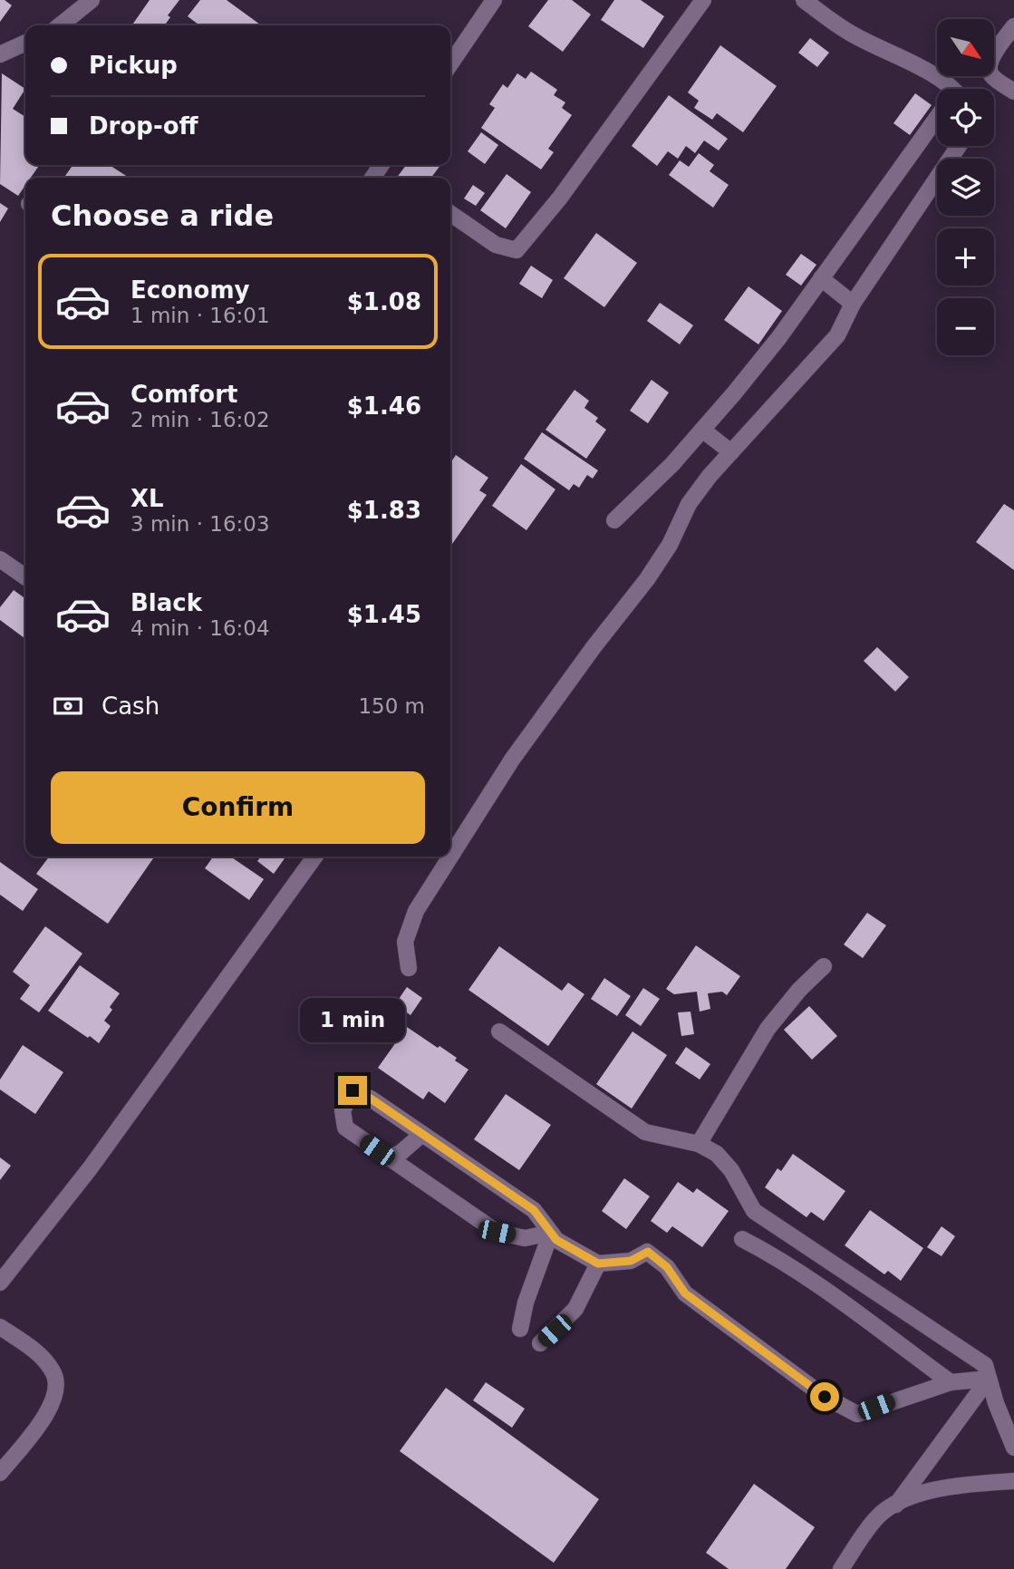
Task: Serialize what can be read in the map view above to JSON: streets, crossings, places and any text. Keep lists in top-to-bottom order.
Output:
{
  "north": "bottom right",
  "page": {
    "map_buttons": ["+", "−"],
    "banner": ["Pickup", "Drop-off"],
    "heading": "Choose a ride",
    "list": [
      {
        "name": "Economy",
        "note": "1 min · 16:01",
        "value": "$1.08"
      },
      {
        "name": "Comfort",
        "note": "2 min · 16:02",
        "value": "$1.46"
      },
      {
        "name": "XL",
        "note": "3 min · 16:03",
        "value": "$1.83"
      },
      {
        "name": "Black",
        "note": "4 min · 16:04",
        "value": "$1.45"
      }
    ],
    "pay": ["Cash", "150 m"],
    "buttons": "Confirm",
    "bubble": "1 min"
  }
}
